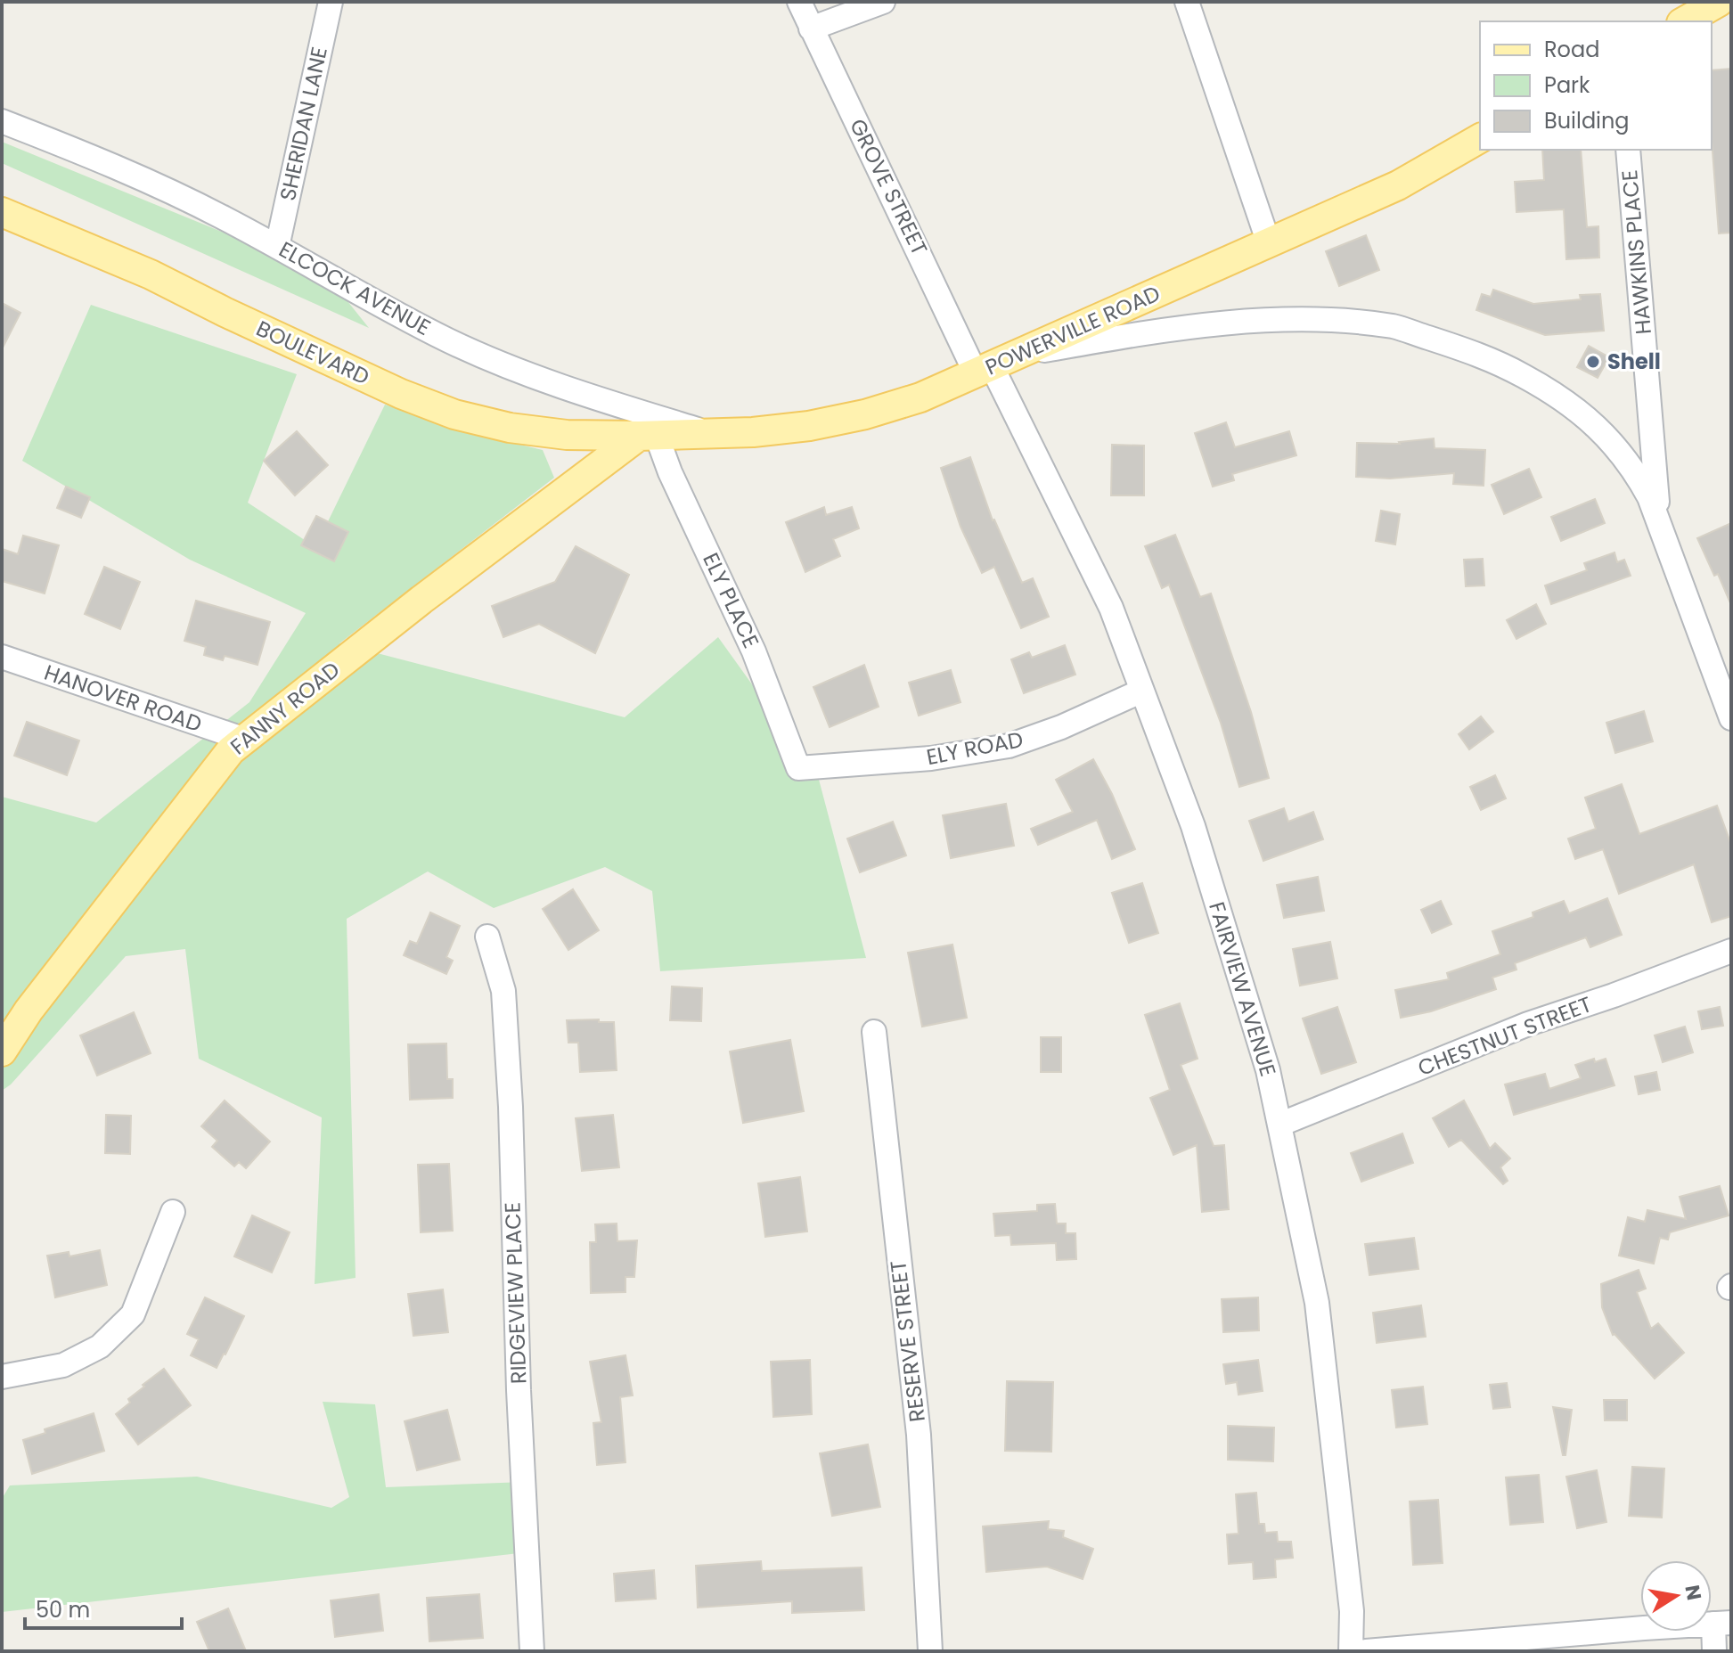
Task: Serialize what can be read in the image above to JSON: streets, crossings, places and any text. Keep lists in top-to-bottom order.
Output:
{
  "streets": {
    "main road": ["POWERVILLE ROAD", "BOULEVARD", "FANNY ROAD"],
    "street": [
      "SHERIDAN LANE",
      "GROVE STREET",
      "HAWKINS PLACE",
      "ELCOCK AVENUE",
      "ELY PLACE",
      "HANOVER ROAD",
      "ELY ROAD",
      "FAIRVIEW AVENUE",
      "CHESTNUT STREET",
      "RIDGEVIEW PLACE",
      "RESERVE STREET"
    ]
  },
  "crossings": [
    ["SHERIDAN LANE", "ELCOCK AVENUE"],
    ["GROVE STREET", "POWERVILLE ROAD"],
    ["GROVE STREET", "FAIRVIEW AVENUE"],
    ["ELCOCK AVENUE", "POWERVILLE ROAD"],
    ["POWERVILLE ROAD", "BOULEVARD"],
    ["POWERVILLE ROAD", "ELY PLACE"],
    ["POWERVILLE ROAD", "FANNY ROAD"],
    ["POWERVILLE ROAD", "FAIRVIEW AVENUE"],
    ["BOULEVARD", "ELY PLACE"],
    ["BOULEVARD", "FANNY ROAD"],
    ["ELY PLACE", "FANNY ROAD"],
    ["ELY PLACE", "ELY ROAD"],
    ["HANOVER ROAD", "FANNY ROAD"],
    ["ELY ROAD", "FAIRVIEW AVENUE"],
    ["FAIRVIEW AVENUE", "CHESTNUT STREET"]
  ],
  "places": ["Shell"],
  "legend": ["Road", "Park", "Building"],
  "scale_bar": "50 m",
  "north": "right"
}
